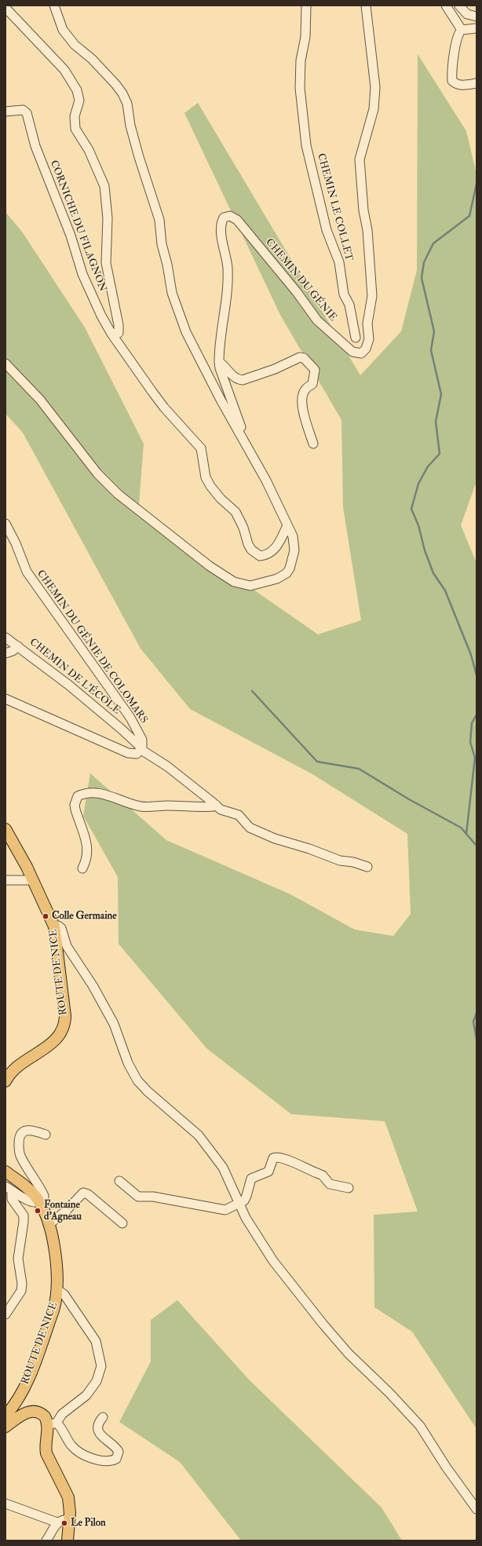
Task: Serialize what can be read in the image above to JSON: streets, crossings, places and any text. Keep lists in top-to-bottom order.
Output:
{
  "streets": {
    "main road": ["ROUTE DE NICE"],
    "street": [
      "CHEMIN LE COLLET",
      "CORNICHE DU FILAGNON",
      "CHEMIN DU GÉNIE",
      "CHEMIN DU GÉNIE DE COLOMARS",
      "CHEMIN DE L'ÉCOLE"
    ]
  },
  "crossings": [
    ["CHEMIN DU GÉNIE DE COLOMARS", "CHEMIN DE L'ÉCOLE"]
  ],
  "places": ["Colle Germaine", "Fontaine d'Agneau", "Le Pilon"]
}
